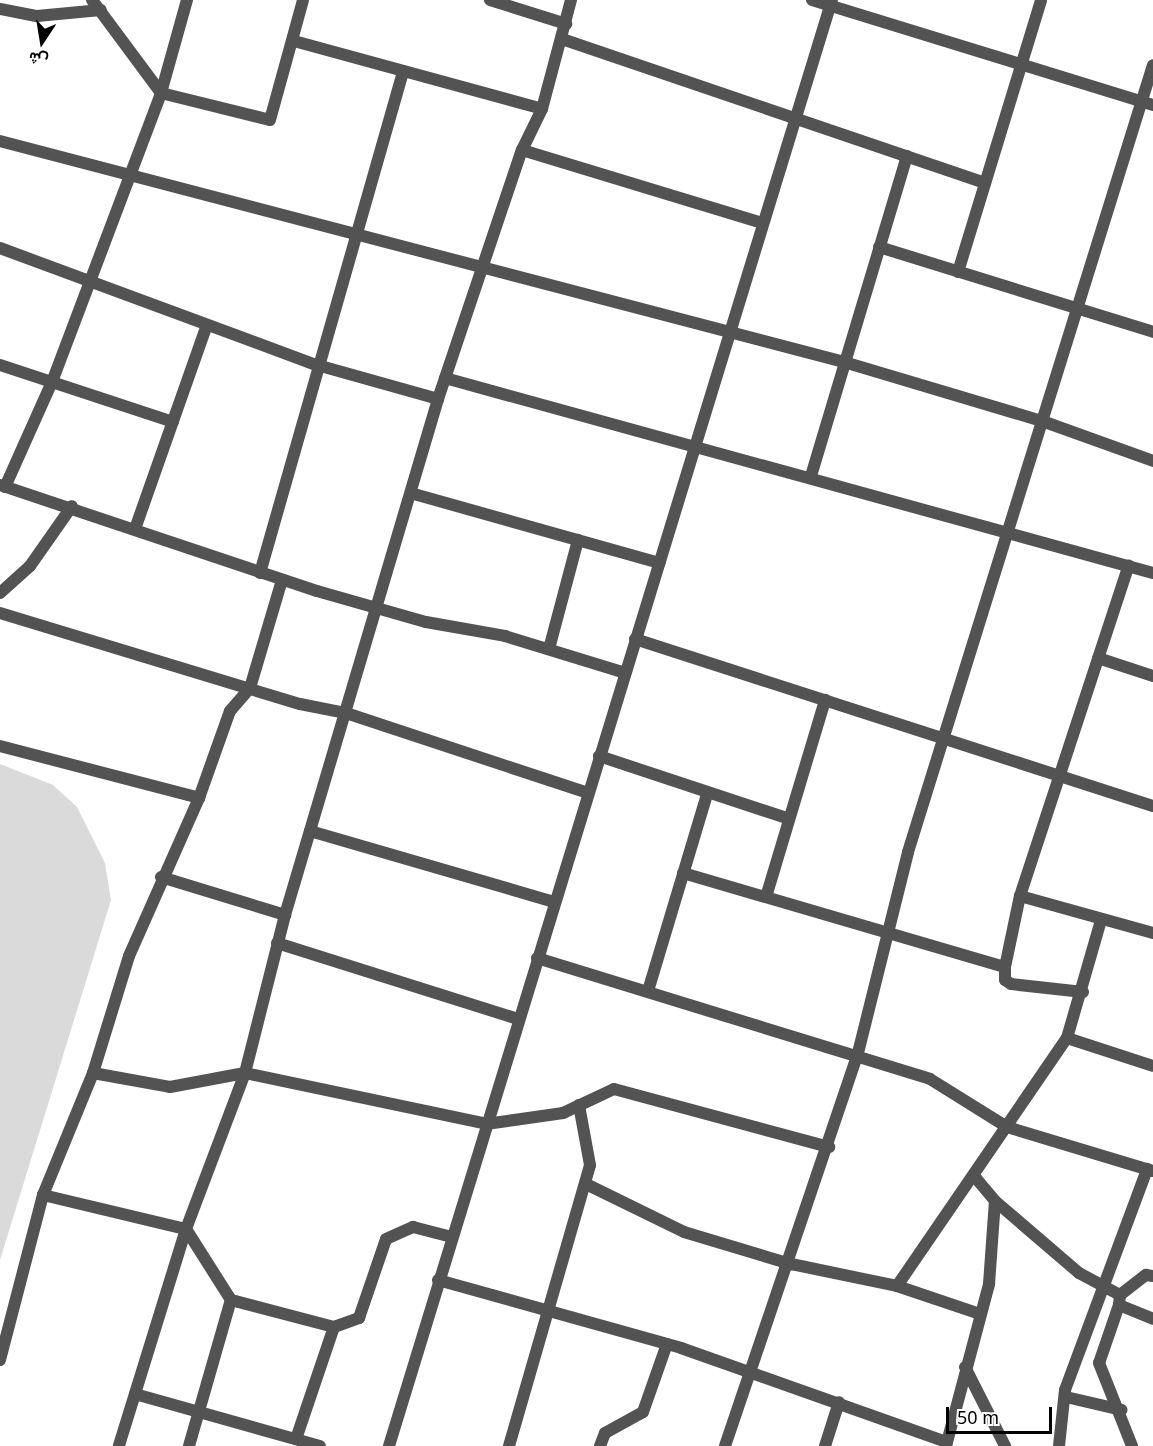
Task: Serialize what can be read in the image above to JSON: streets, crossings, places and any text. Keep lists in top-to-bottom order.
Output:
{
  "scale_bar": "50 m",
  "north": "bottom"
}
